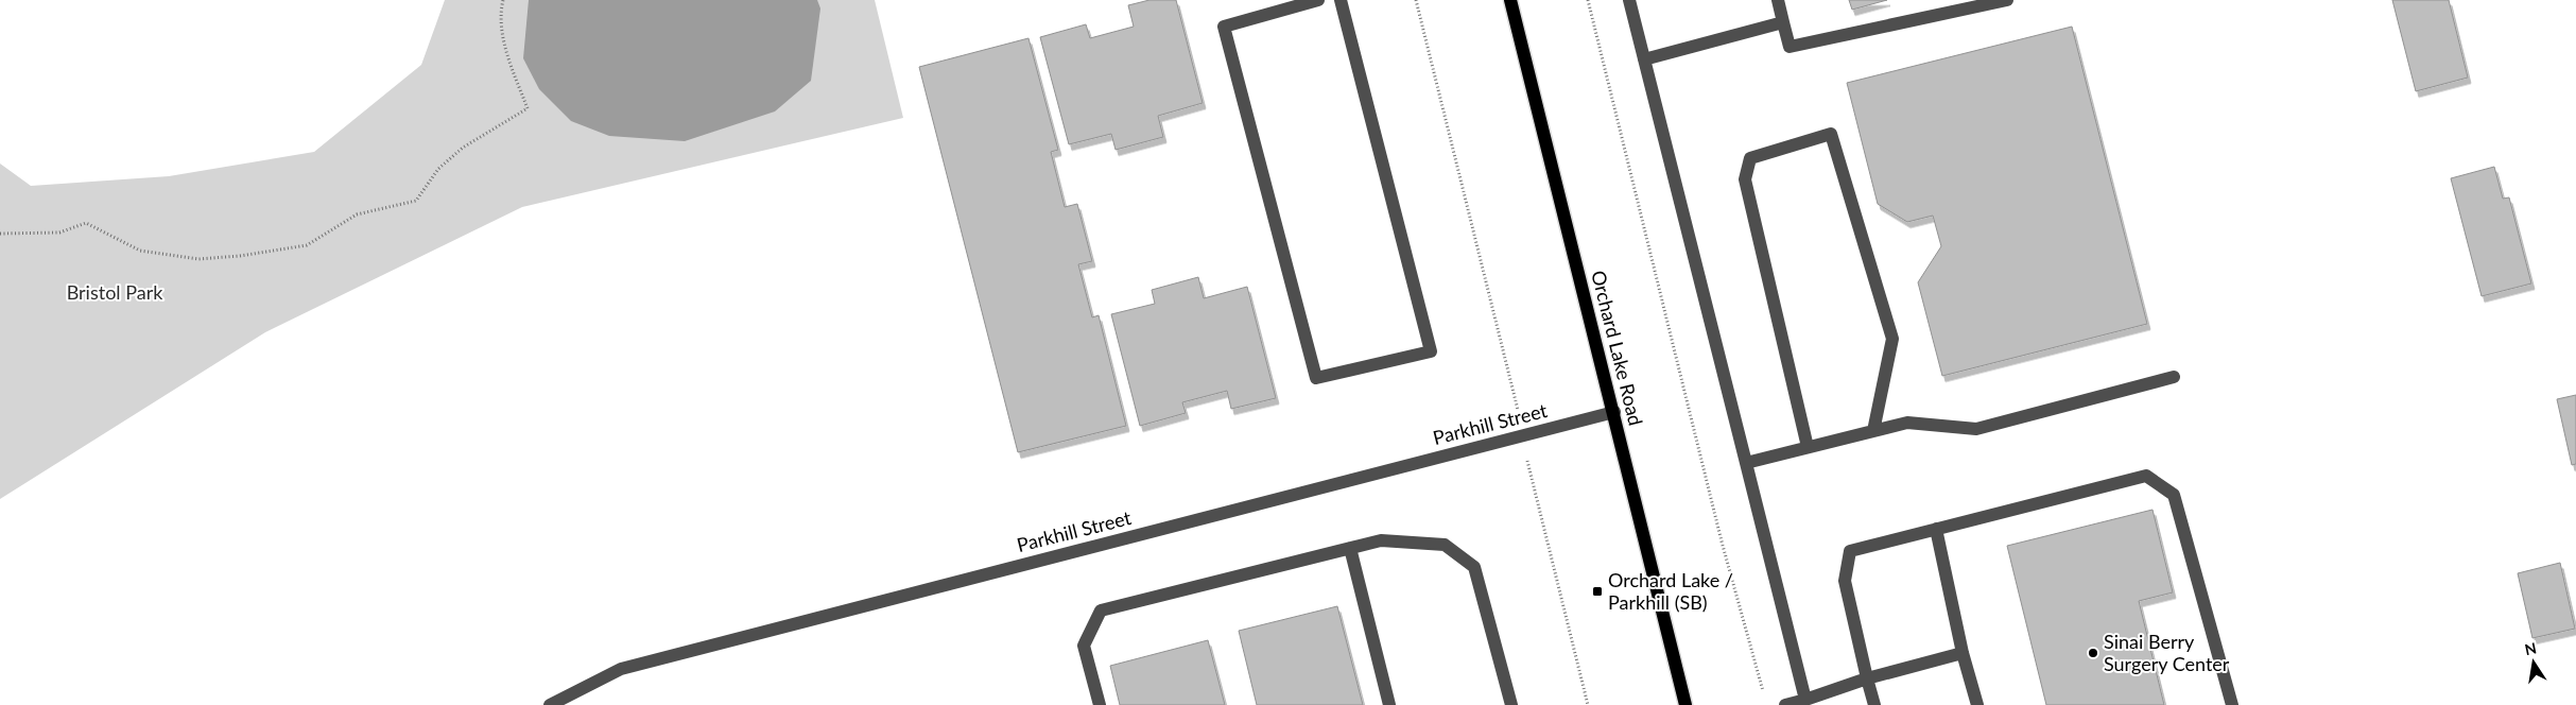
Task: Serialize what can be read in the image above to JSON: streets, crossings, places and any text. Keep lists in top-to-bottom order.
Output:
{
  "streets": {
    "main road": ["Orchard Lake Road"],
    "street": ["Parkhill Street"]
  },
  "crossings": [
    ["Orchard Lake Road", "Parkhill Street"]
  ],
  "parks": ["Bristol Park"],
  "places": {
    "transit": ["Orchard Lake / Parkhill (SB)"],
    "other": ["Sinai Berry Surgery Center"]
  },
  "north": "top"
}
